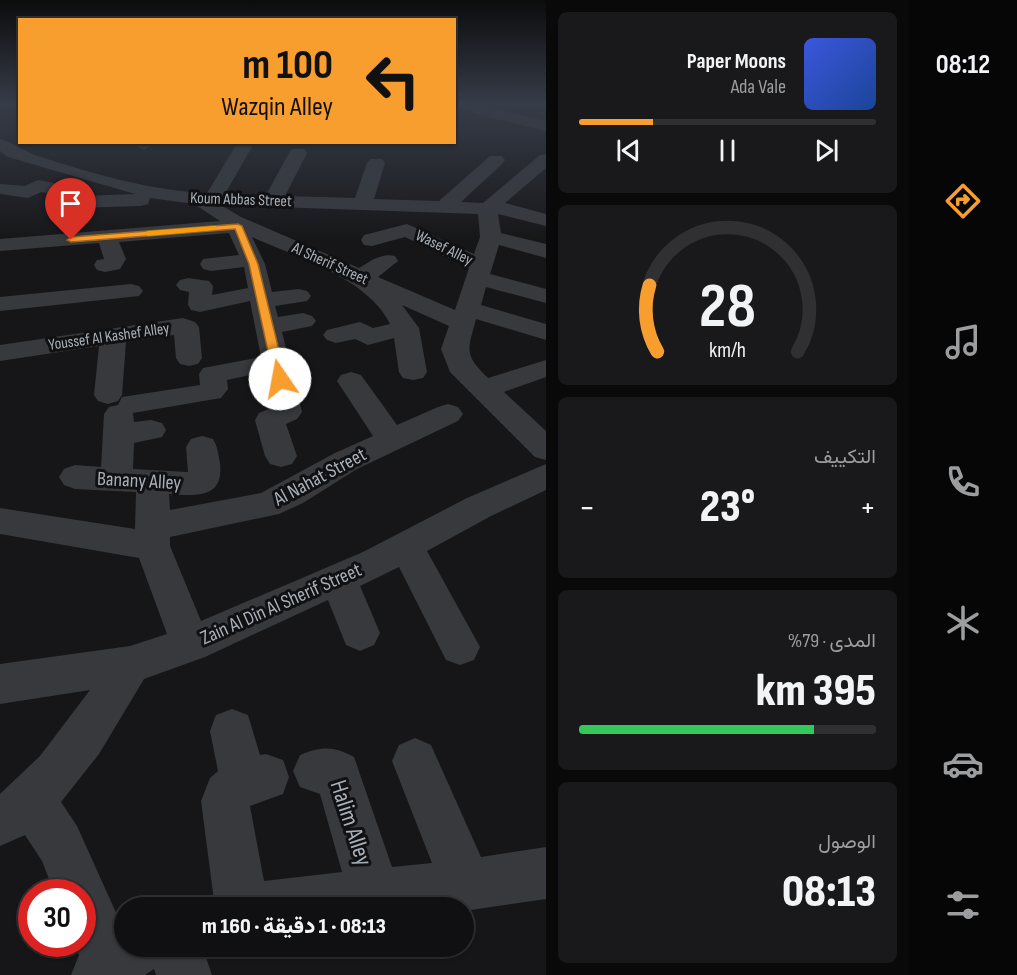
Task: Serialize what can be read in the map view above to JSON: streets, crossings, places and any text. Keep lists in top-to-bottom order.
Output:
{
  "streets": {
    "street": [
      "Koum Abbas Street",
      "Wasef Alley",
      "Al Sherif Street",
      "Youssef Al Kashef Alley",
      "Al Nahat Street",
      "Banany Alley",
      "Zain Al Din Al Sherif Street",
      "Halim Alley"
    ]
  },
  "crossings": [
    ["Koum Abbas Street", "Al Sherif Street"]
  ],
  "page": {
    "tabs": "08:12",
    "turn": ["100 m", "Wazqin Alley"],
    "song": ["Paper Moons", "Ada Vale"],
    "tile": [
      "التكييف",
      ["المدى · 79%", "395 km"],
      ["الوصول", "08:13"]
    ],
    "heat": ["−", "23°", "+"],
    "limit": "30",
    "trip": "08:13 · 1 دقيقة · 160 m",
    "gauge": ["28", "km/h"]
  }
}
